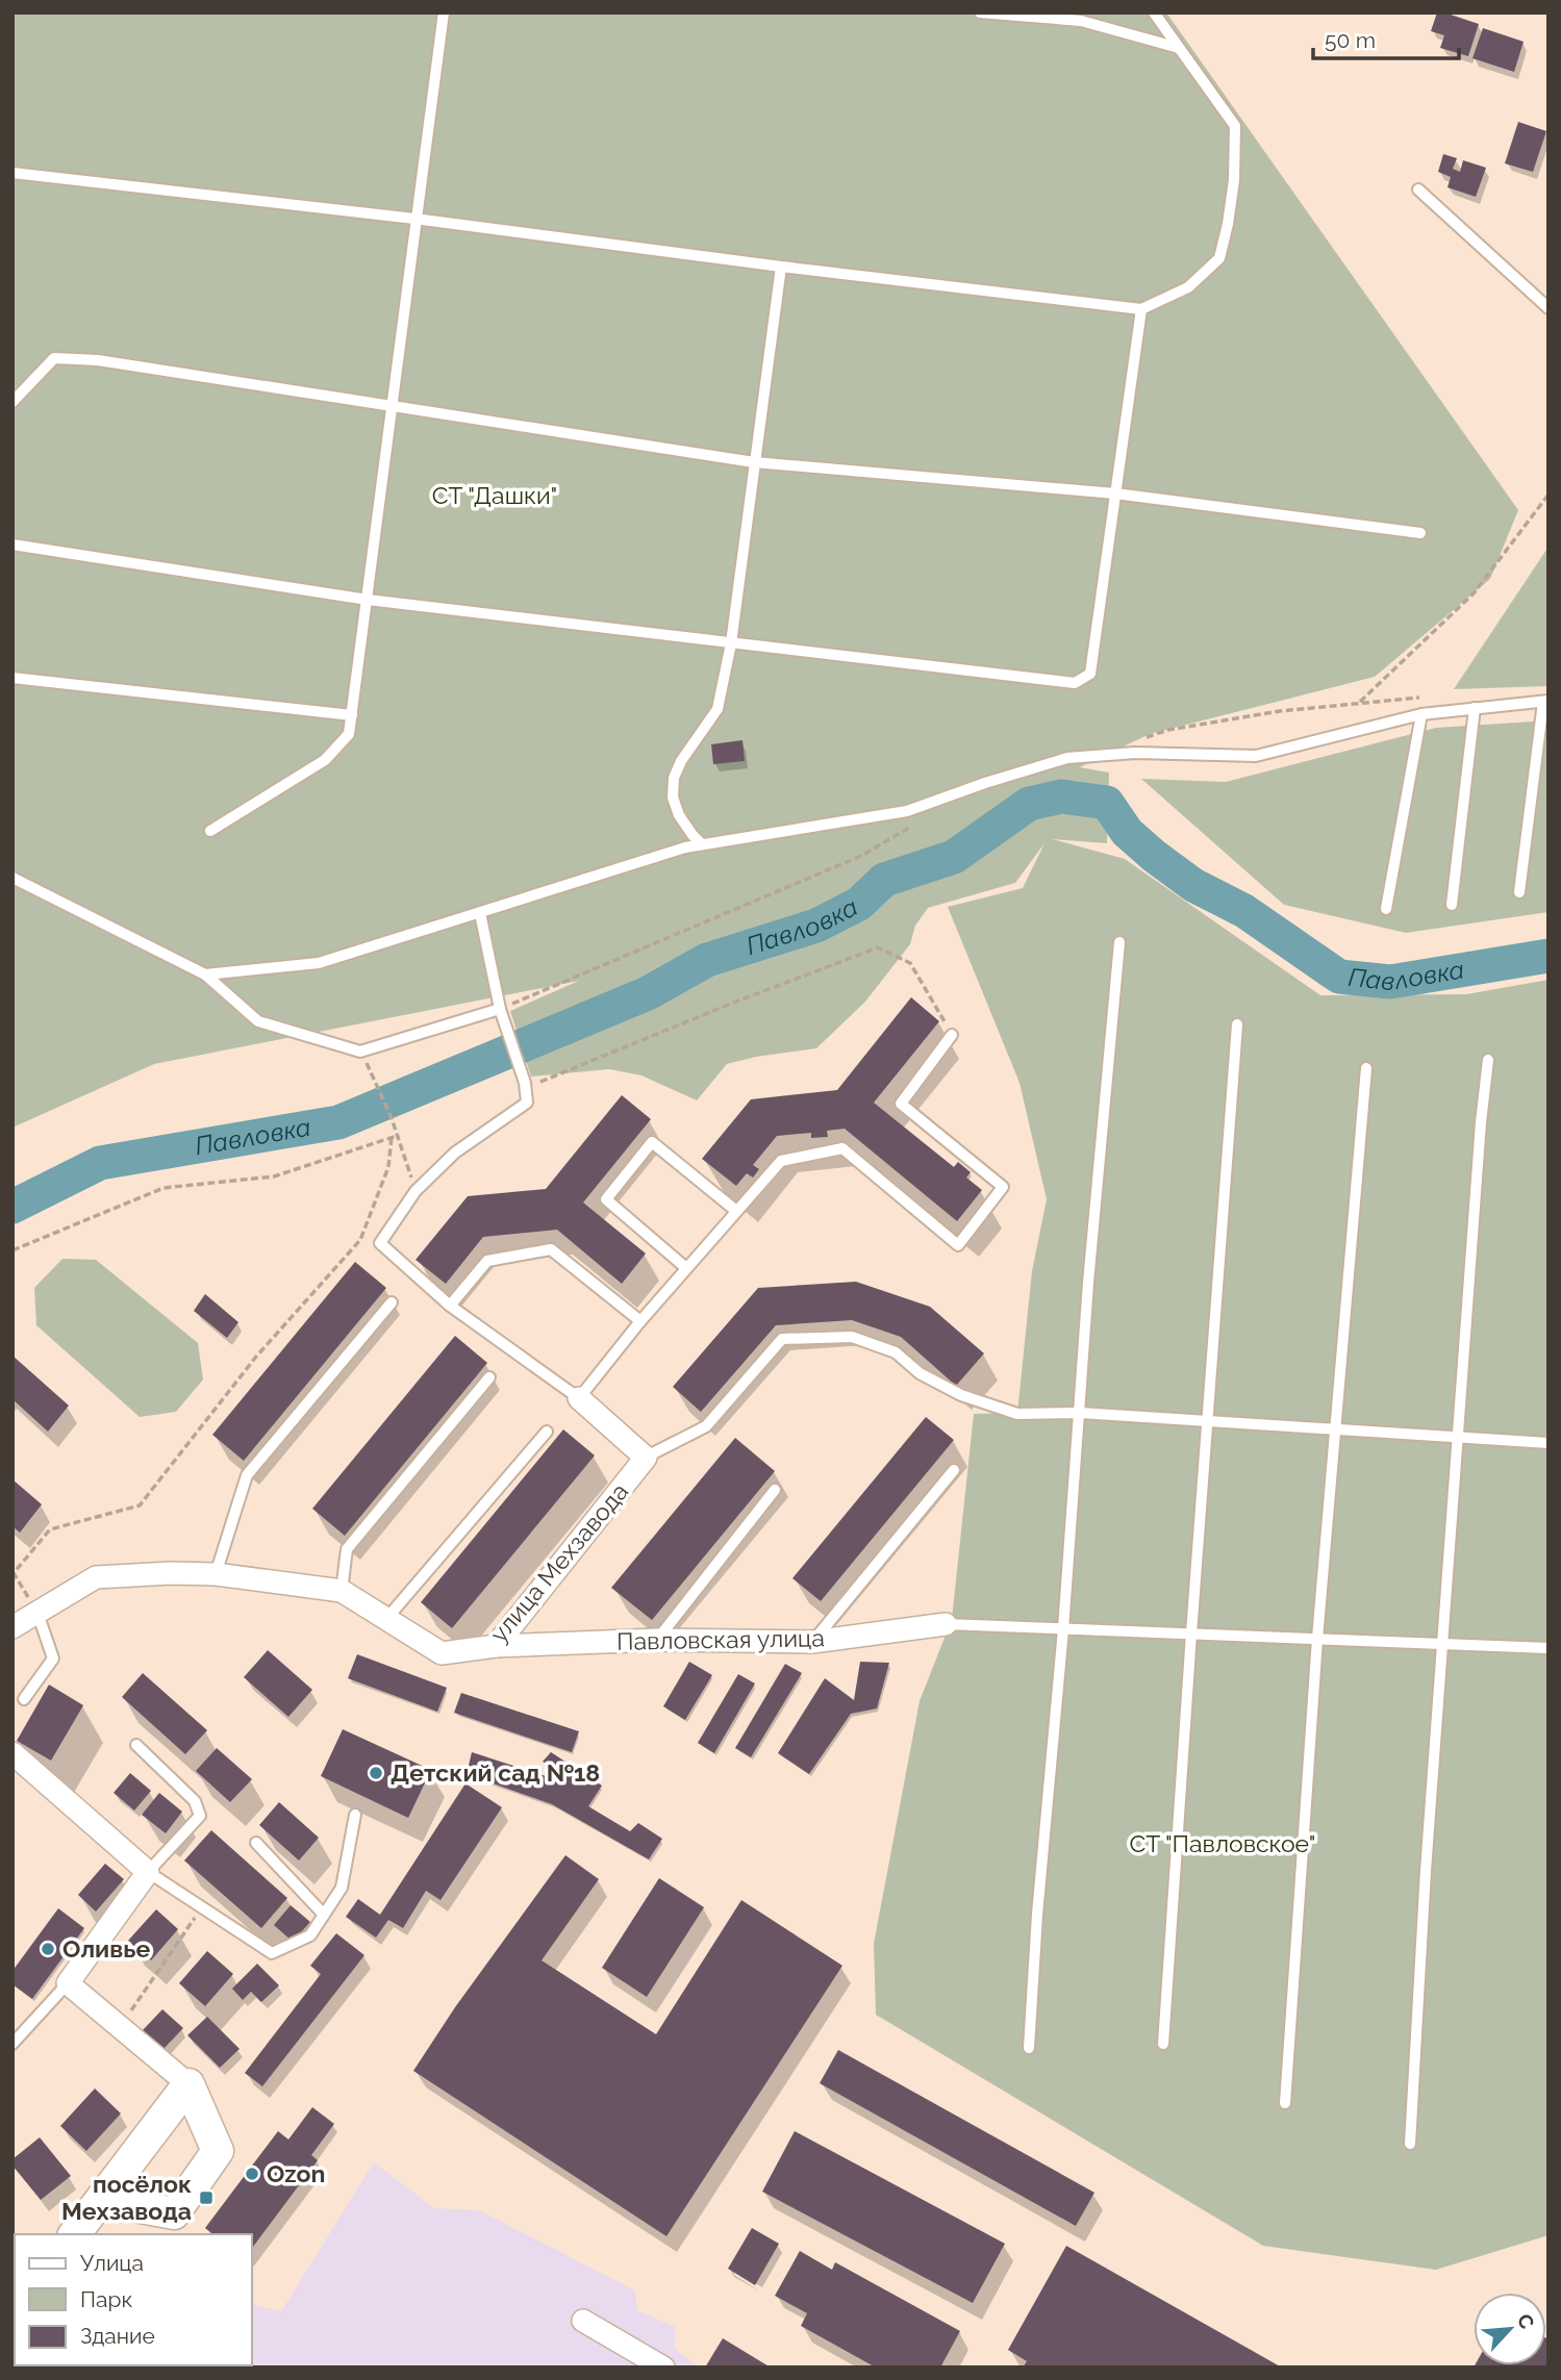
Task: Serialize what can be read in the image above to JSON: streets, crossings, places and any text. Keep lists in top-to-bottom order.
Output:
{
  "streets": {
    "street": ["улица Мехзавода", "Павловская улица"]
  },
  "crossings": [
    ["улица Мехзавода", "Павловская улица"]
  ],
  "water": ["Павловка"],
  "parks": ["СТ \"Дашки\"", "СТ \"Павловское\""],
  "places": {
    "other": ["Детский сад №18", "Оливье", "Ozon"],
    "transit": ["посёлок Мехзавода"]
  },
  "legend": ["Улица", "Парк", "Здание"],
  "scale_bar": "50 m",
  "north": "top right"
}
